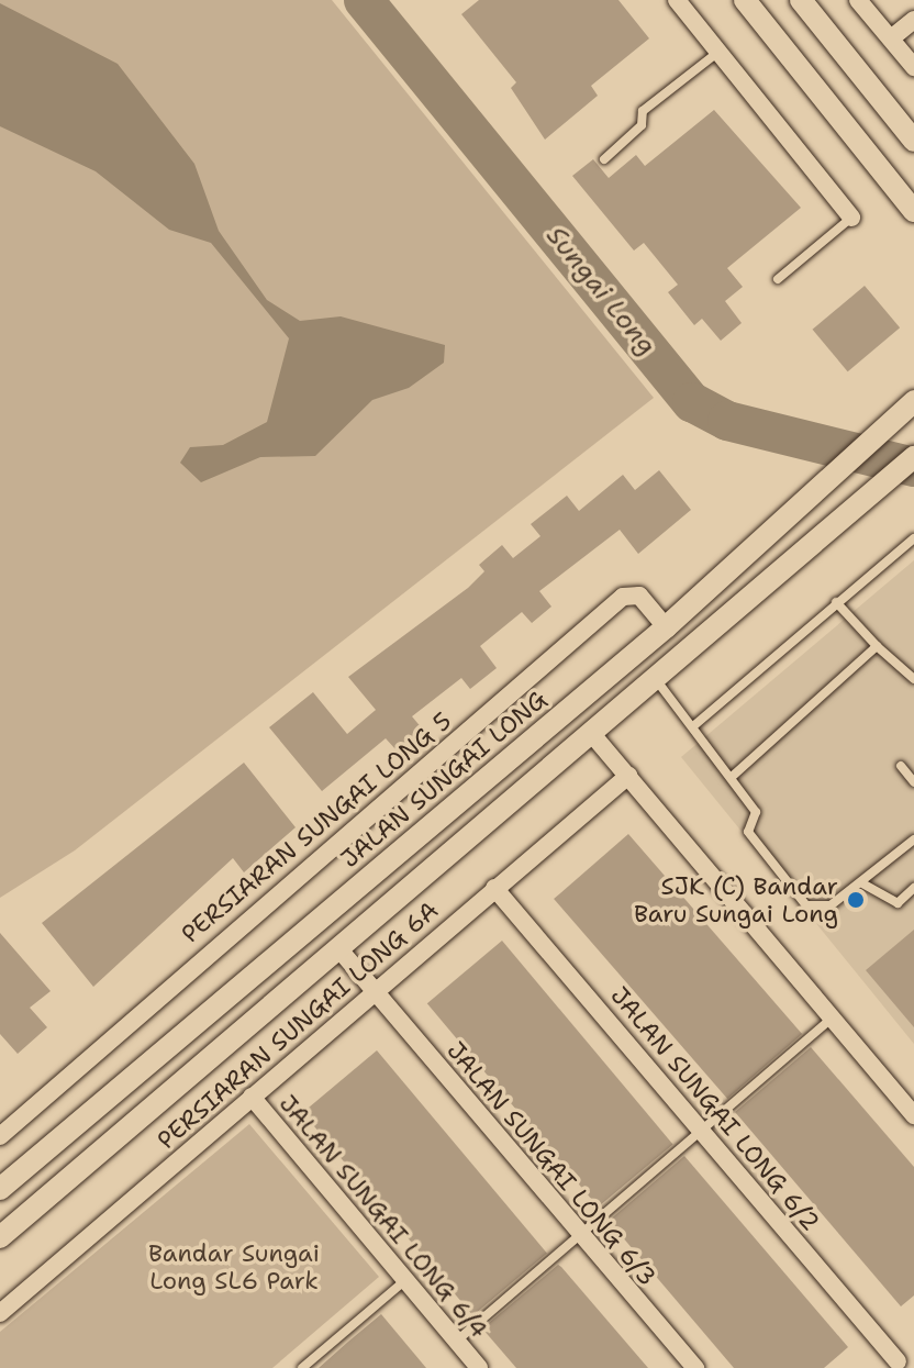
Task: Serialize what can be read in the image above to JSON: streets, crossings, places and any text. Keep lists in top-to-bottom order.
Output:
{
  "streets": {
    "street": [
      "JALAN SUNGAI LONG",
      "PERSIARAN SUNGAI LONG 5",
      "PERSIARAN SUNGAI LONG 6A",
      "JALAN SUNGAI LONG 6/2",
      "JALAN SUNGAI LONG 6/3",
      "JALAN SUNGAI LONG 6/4"
    ]
  },
  "crossings": [
    ["JALAN SUNGAI LONG", "PERSIARAN SUNGAI LONG 5"],
    ["PERSIARAN SUNGAI LONG 6A", "JALAN SUNGAI LONG 6/2"],
    ["PERSIARAN SUNGAI LONG 6A", "JALAN SUNGAI LONG 6/3"],
    ["PERSIARAN SUNGAI LONG 6A", "JALAN SUNGAI LONG 6/4"]
  ],
  "water": ["Sungai Long"],
  "parks": ["Bandar Sungai Long SL6 Park"],
  "places": ["SJK (C) Bandar Baru Sungai Long"]
}
